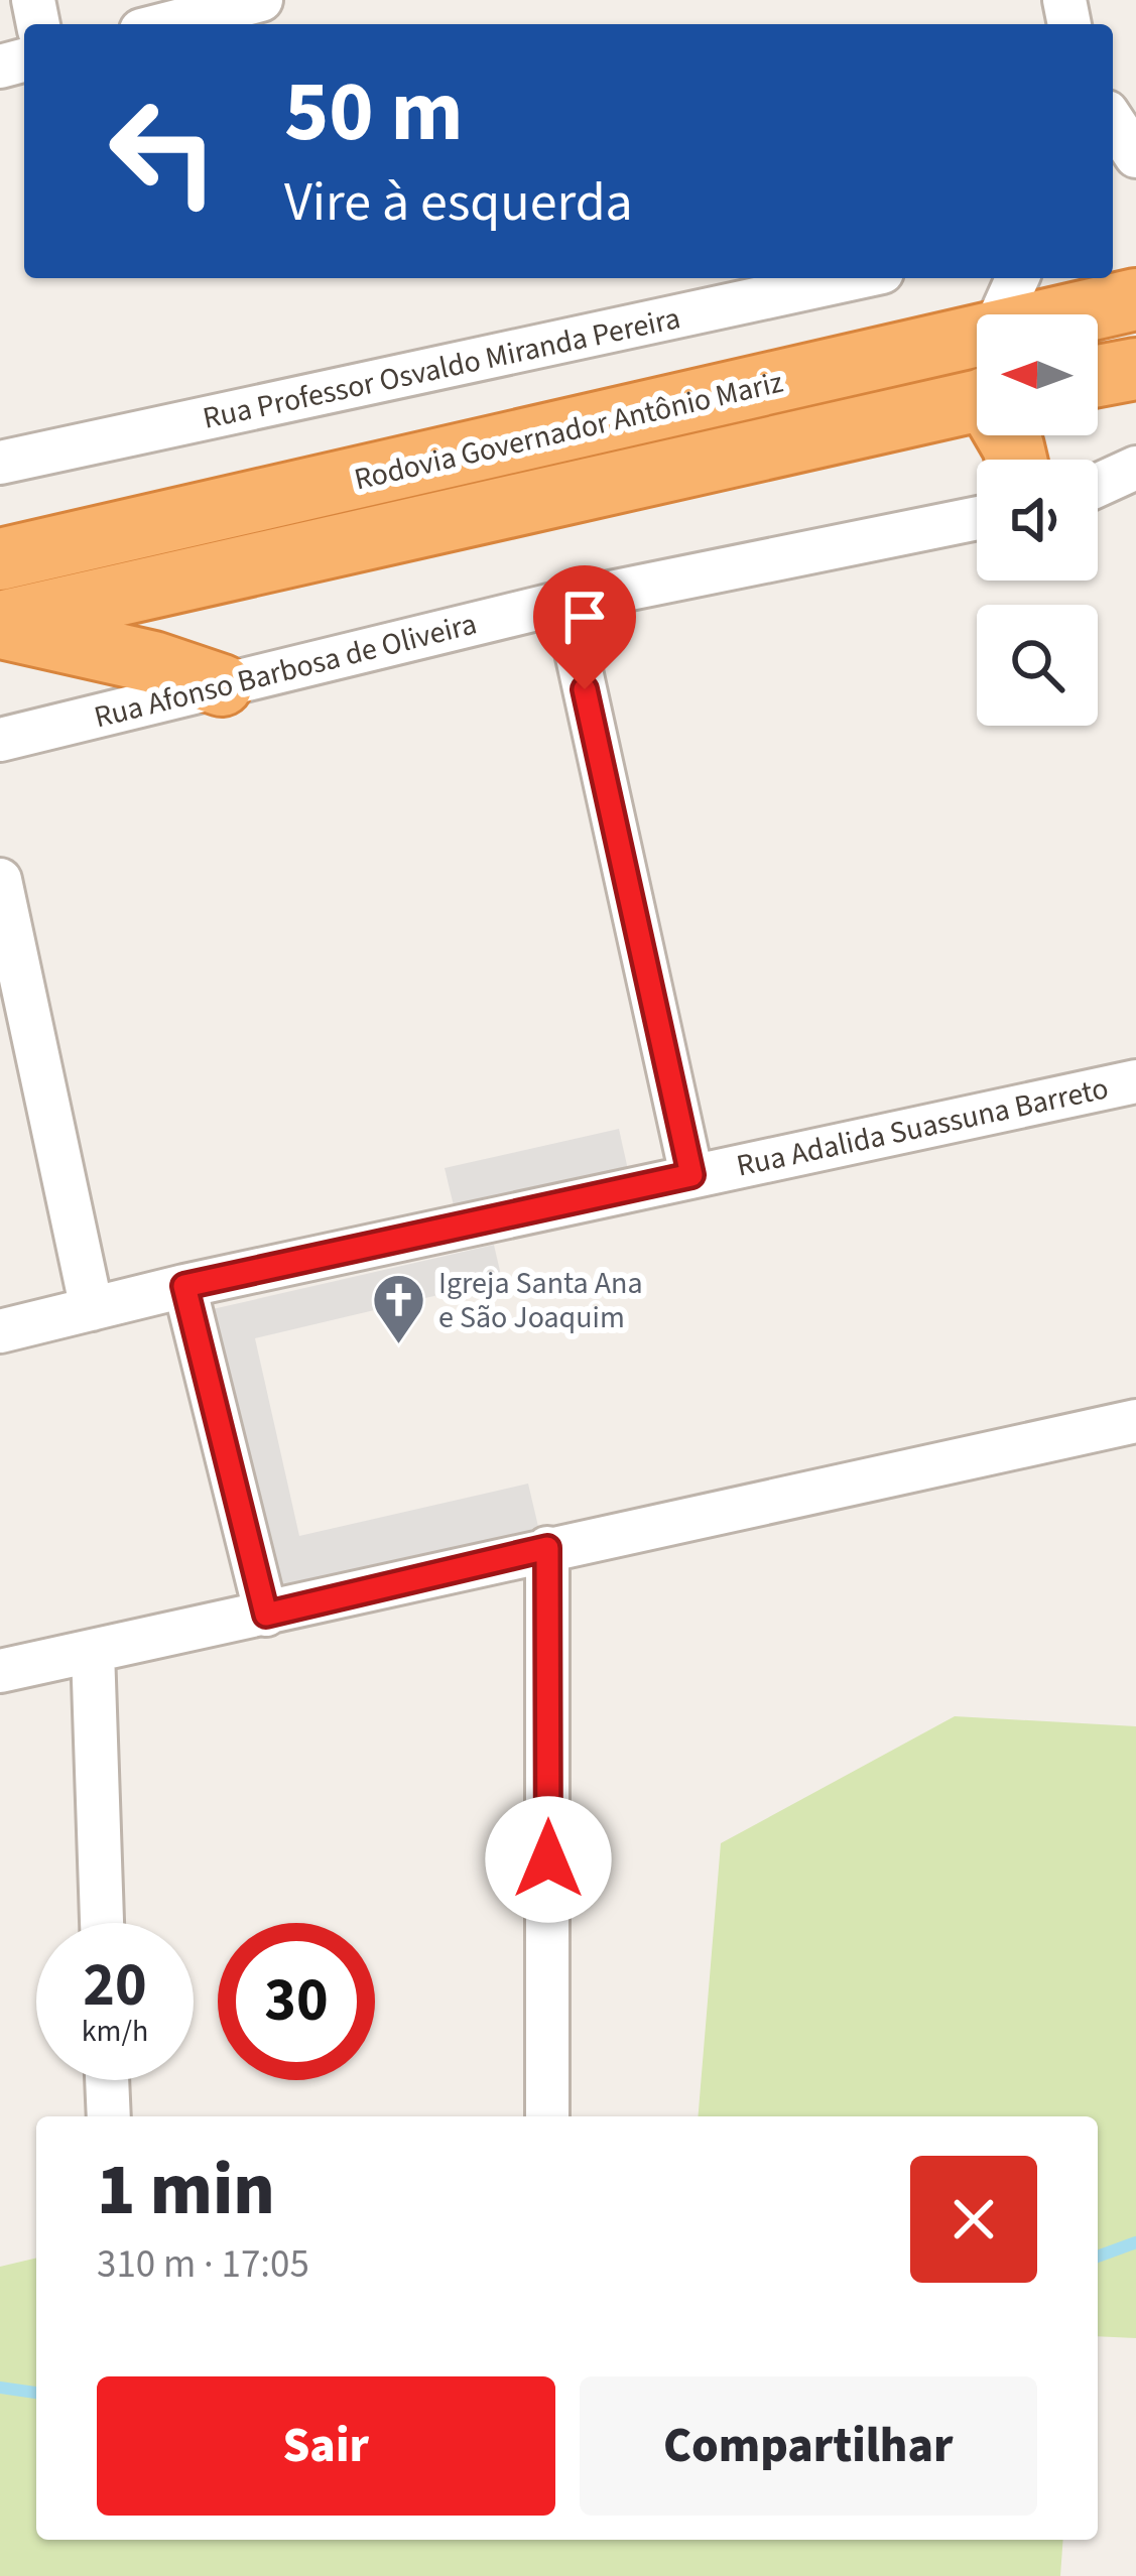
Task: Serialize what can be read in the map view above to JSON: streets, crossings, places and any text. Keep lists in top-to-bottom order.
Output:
{
  "streets": {
    "highway": ["Rodovia Governador Antônio Mariz"],
    "street": ["Rua Professor Osvaldo Miranda Pereira", "Rua Afonso Barbosa de Oliveira", "Rua Adalida Suassuna Barreto"]
  },
  "places": {
    "church": ["Igreja Santa Ana e São Joaquim"]
  },
  "north": "left",
  "page": {
    "turn": ["50 m", "Vire à esquerda"],
    "speed": "20 km/h",
    "limit": "30",
    "heading": ["1 min", "310 m · 17:05"],
    "buttons": ["Sair", "Compartilhar"]
  }
}
